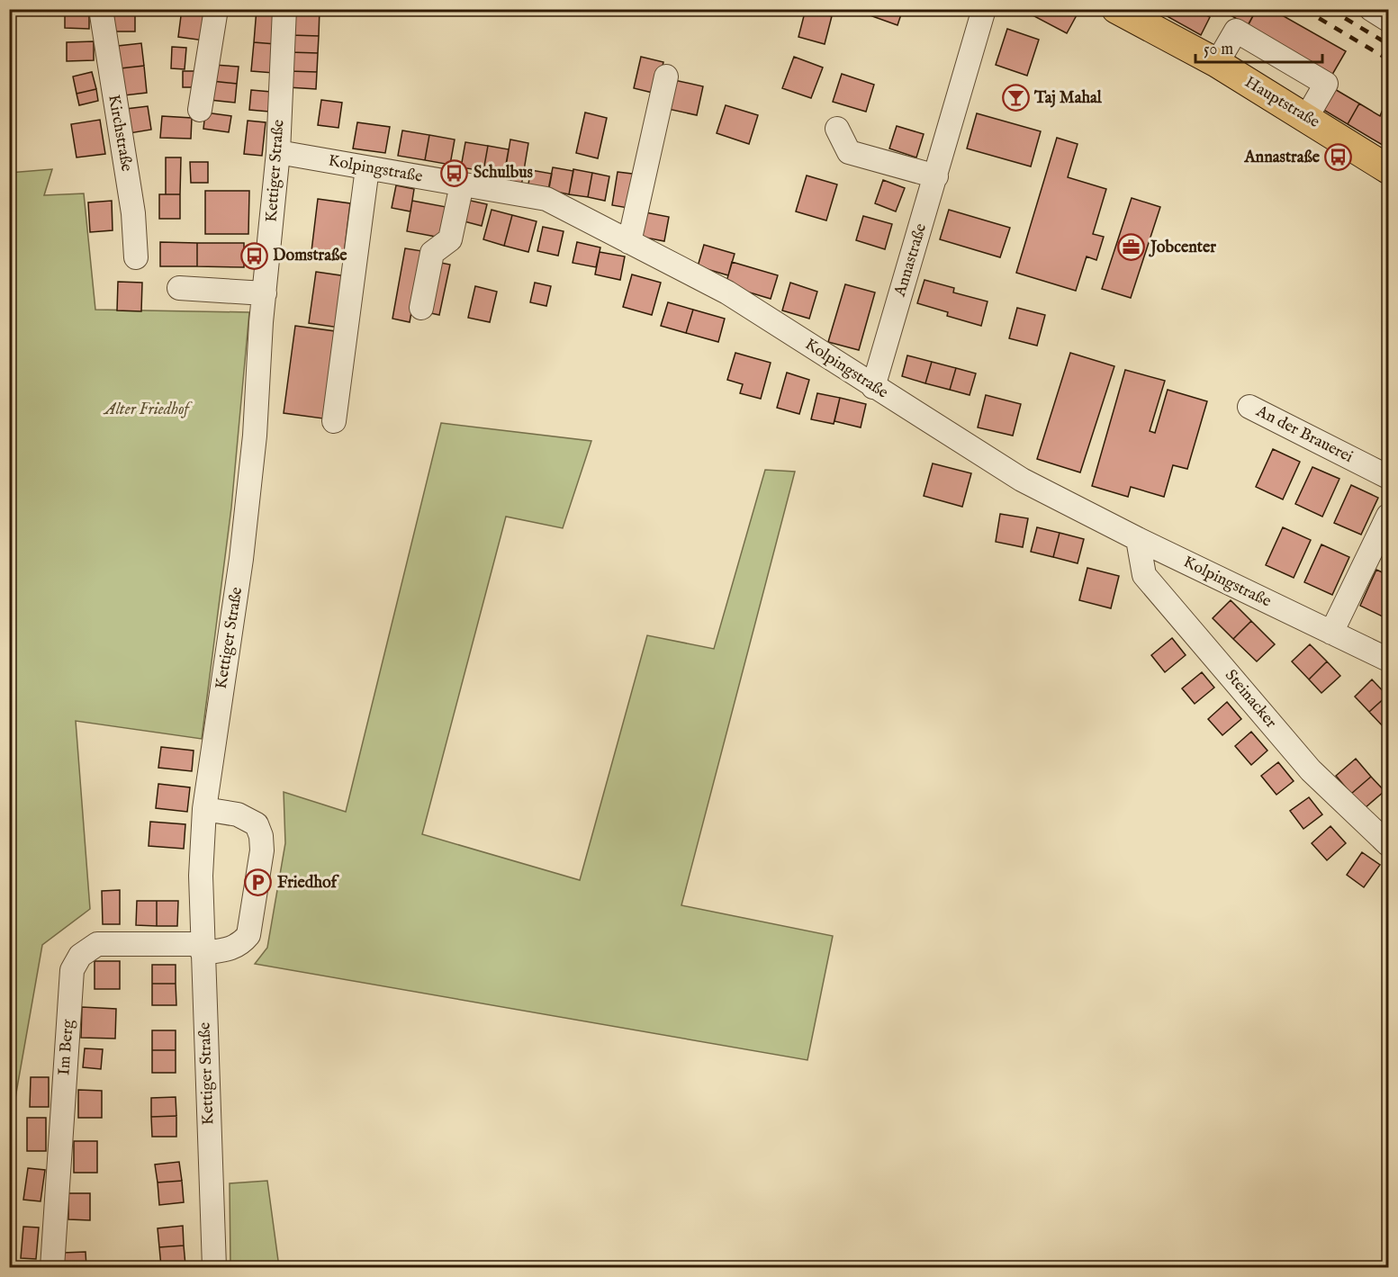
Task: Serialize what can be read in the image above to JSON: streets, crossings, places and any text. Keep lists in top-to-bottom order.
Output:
{
  "streets": {
    "main road": ["Hauptstraße"],
    "street": [
      "Kirchstraße",
      "Kolpingstraße",
      "Kettiger Straße",
      "Annastraße",
      "An der Brauerei",
      "Steinacker",
      "Im Berg"
    ]
  },
  "crossings": [
    ["Kolpingstraße", "Kettiger Straße"],
    ["Kolpingstraße", "Annastraße"],
    ["Kolpingstraße", "Steinacker"],
    ["Kettiger Straße", "Im Berg"]
  ],
  "parks": ["Alter Friedhof"],
  "places": {
    "bar": ["Taj Mahal"],
    "bus stop": ["Annastraße", "Schulbus", "Domstraße"],
    "office": ["Jobcenter"],
    "parking": ["Friedhof"]
  },
  "scale_bar": "50 m"
}
